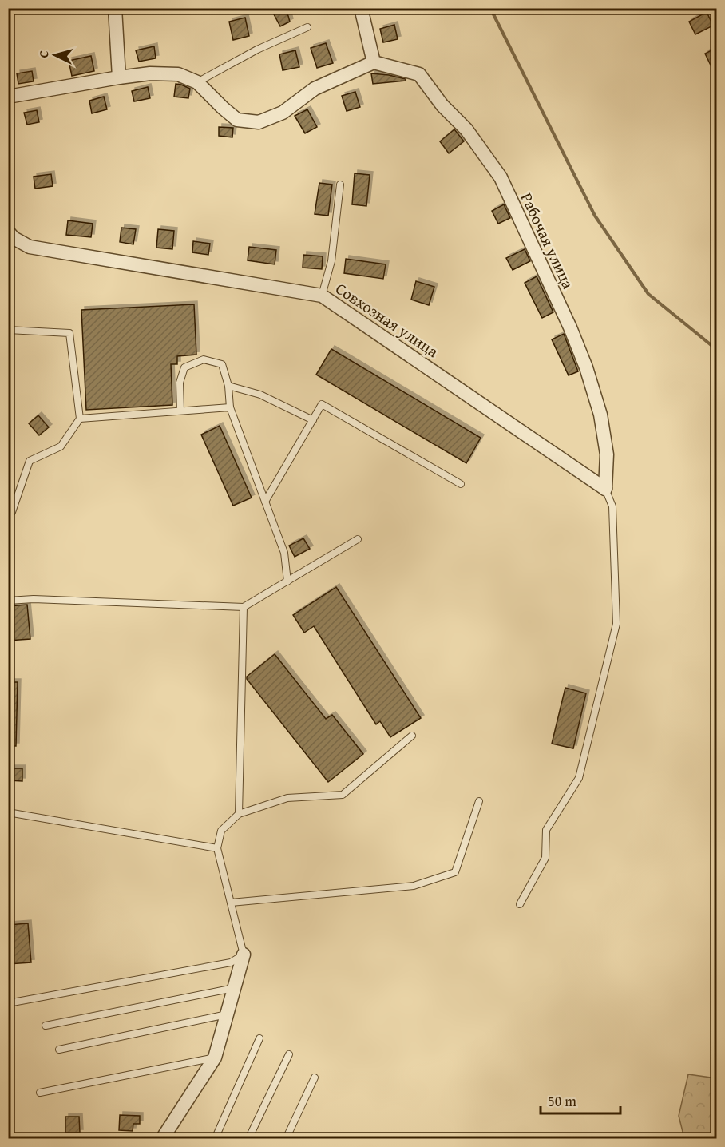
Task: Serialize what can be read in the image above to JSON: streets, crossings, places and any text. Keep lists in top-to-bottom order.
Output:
{
  "streets": {
    "street": ["Рабочая улица", "Совхозная улица"]
  },
  "crossings": [
    ["Рабочая улица", "Совхозная улица"]
  ],
  "scale_bar": "50 m",
  "north": "left"
}
